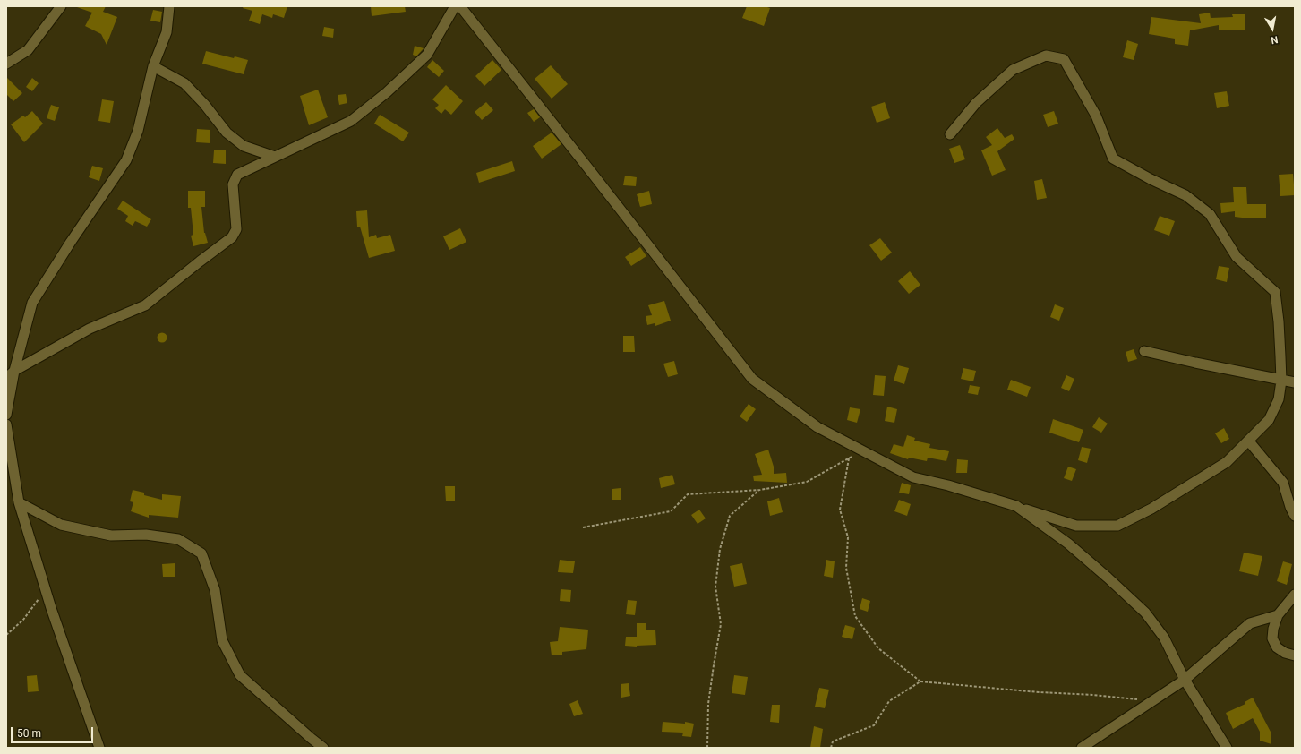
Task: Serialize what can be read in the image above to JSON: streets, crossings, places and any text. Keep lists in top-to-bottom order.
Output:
{
  "scale_bar": "50 m",
  "north": "bottom"
}
